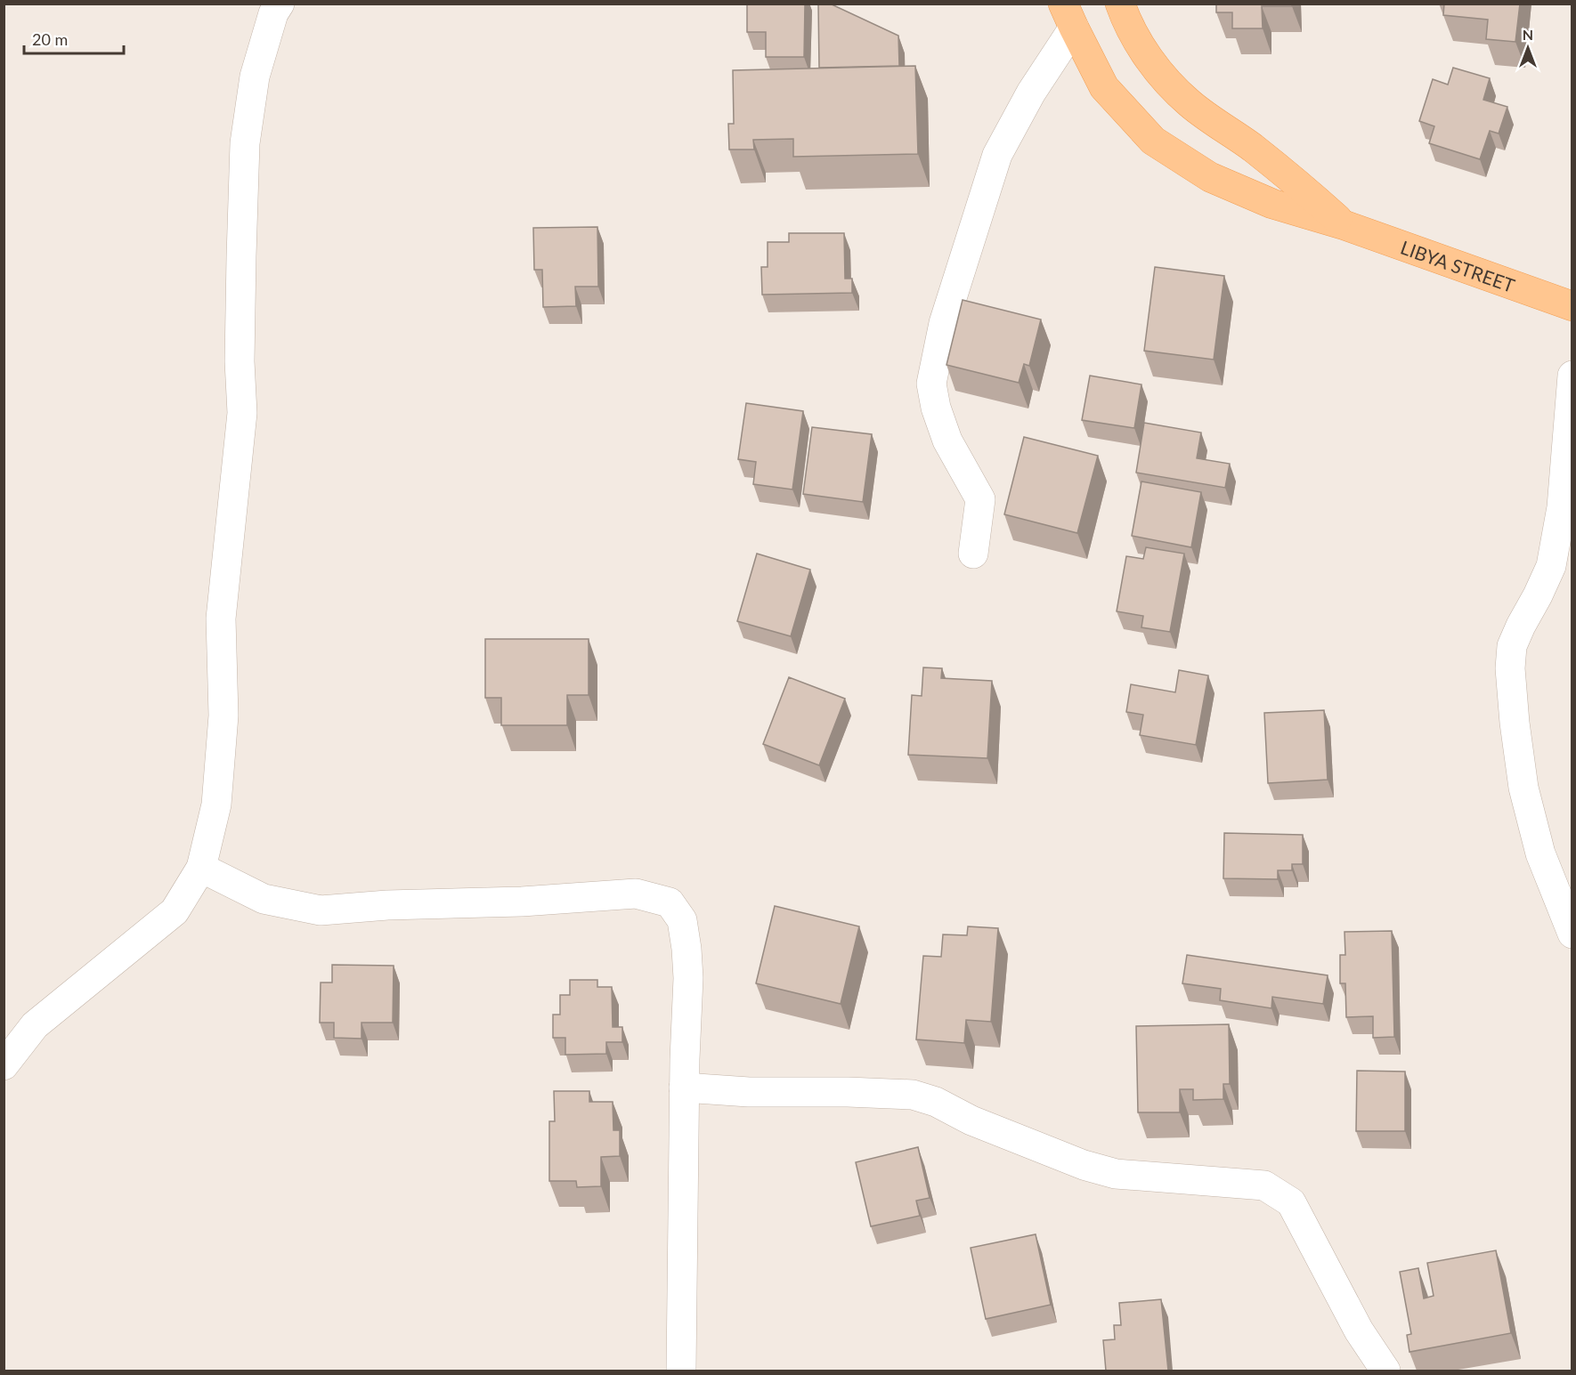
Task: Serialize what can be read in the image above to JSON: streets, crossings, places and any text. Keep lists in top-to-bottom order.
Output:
{
  "streets": {
    "main road": ["LIBYA STREET"]
  },
  "scale_bar": "20 m",
  "north": "top"
}
